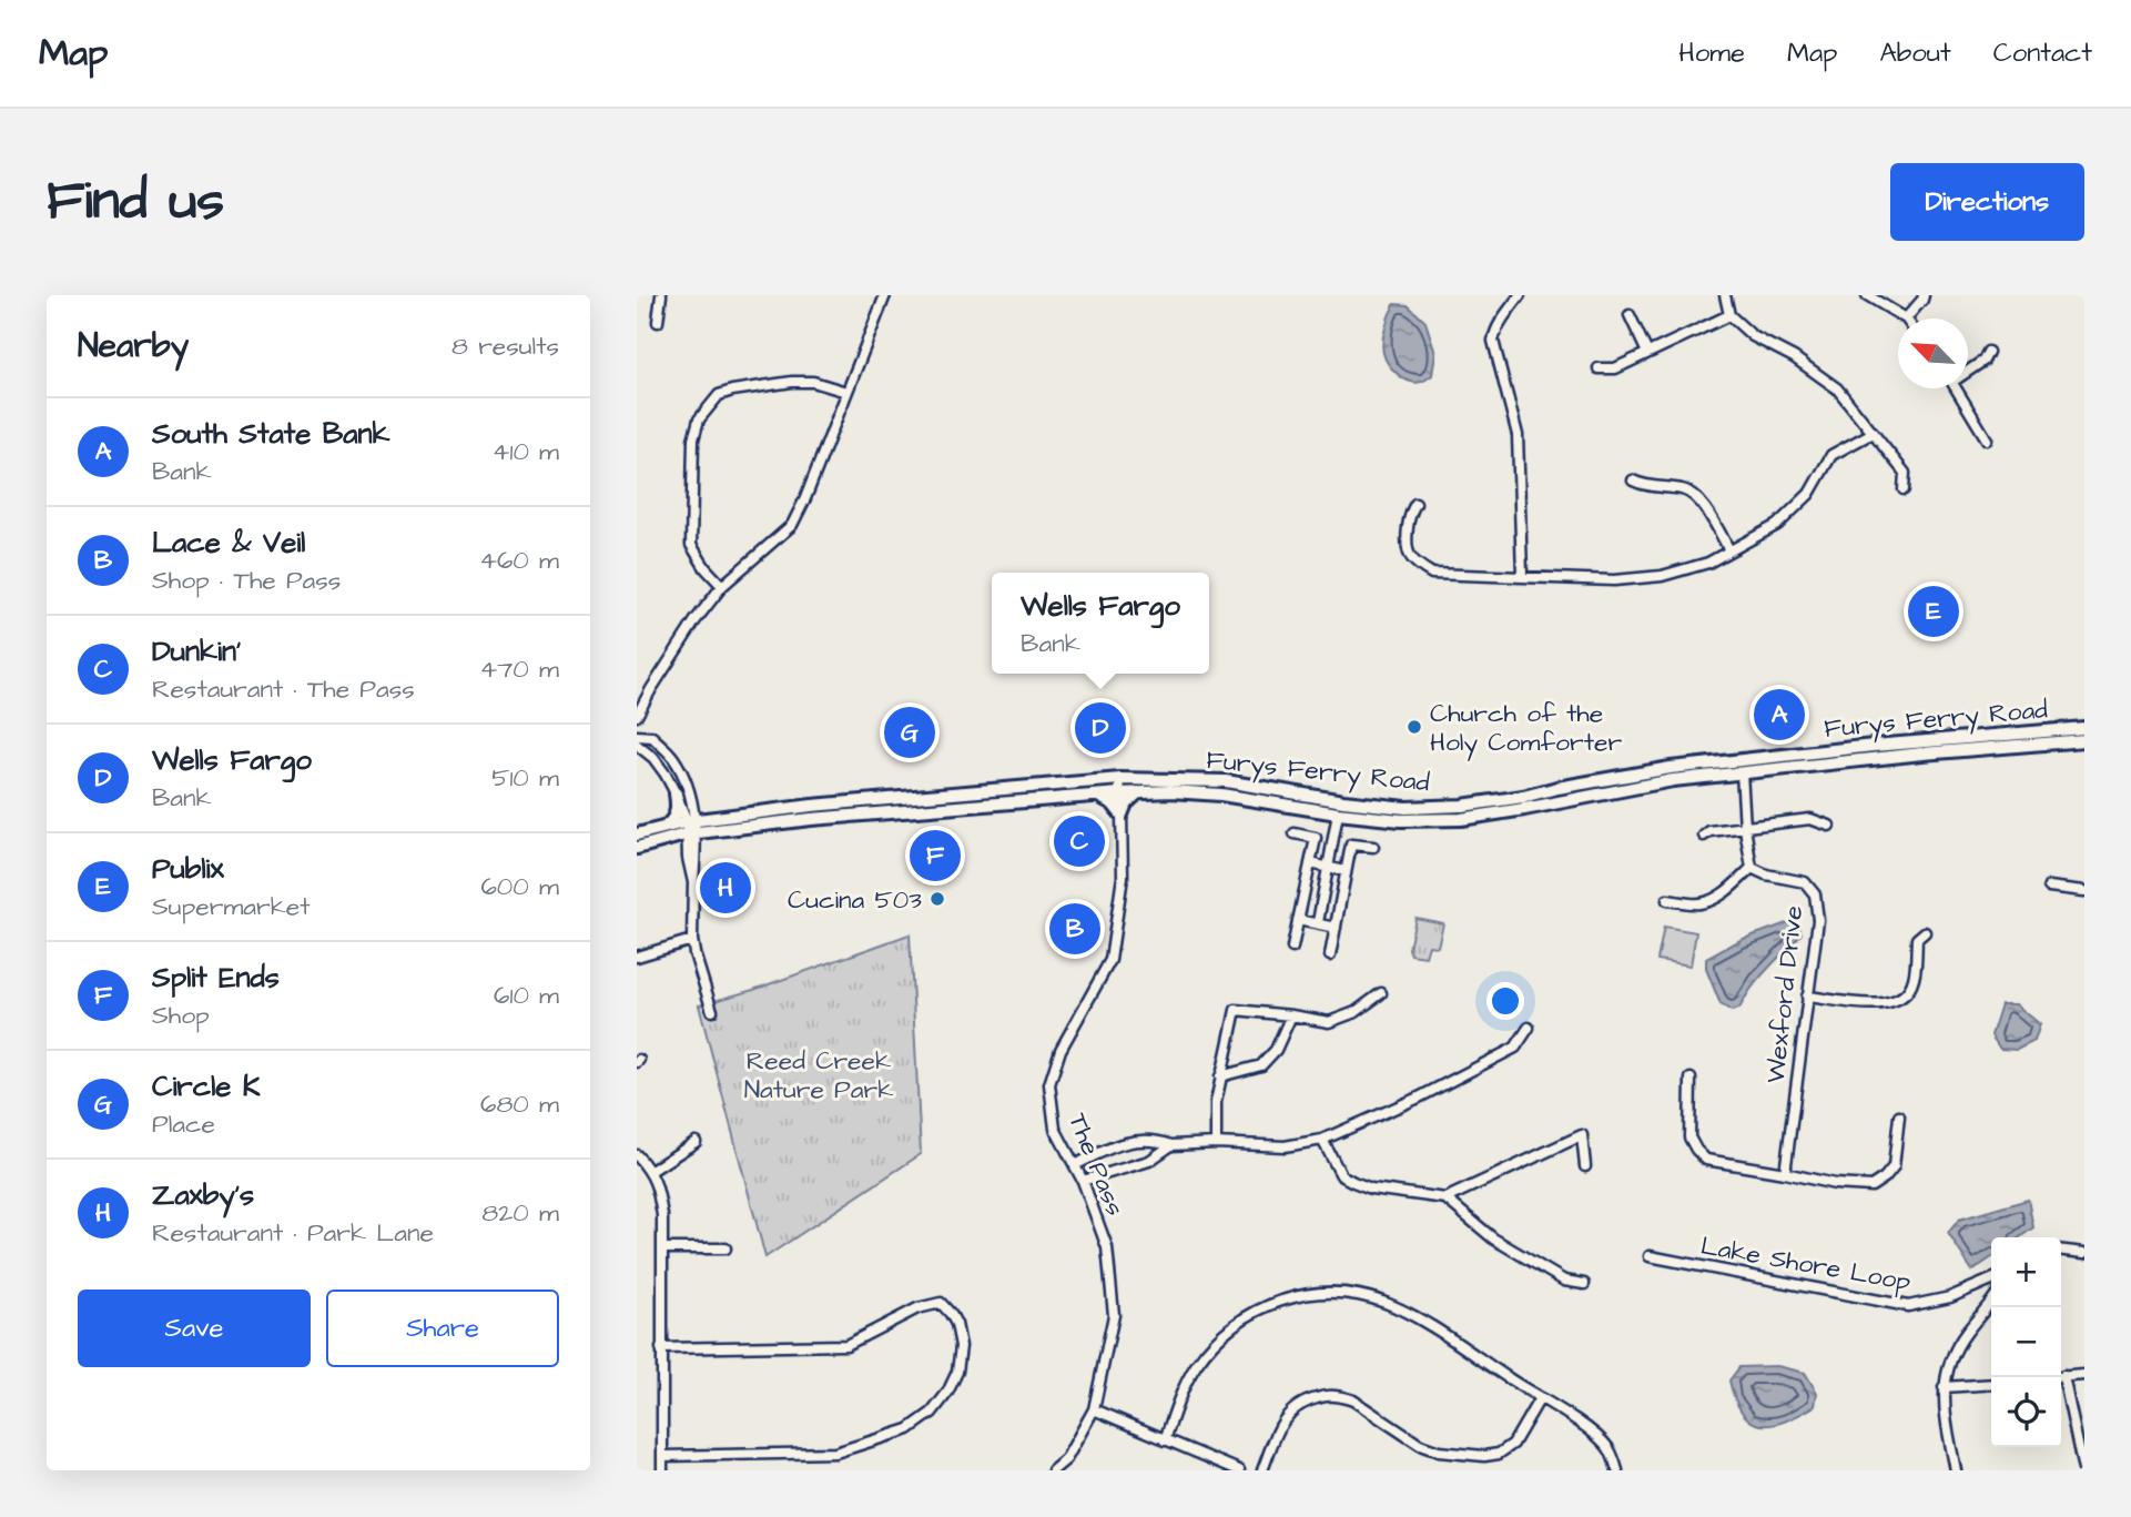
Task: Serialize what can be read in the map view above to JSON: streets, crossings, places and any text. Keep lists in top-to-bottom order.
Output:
{
  "streets": {
    "main road": ["Furys Ferry Road"],
    "street": ["Wexford Drive", "The Pass", "Lake Shore Loop"]
  },
  "crossings": [
    ["Furys Ferry Road", "The Pass"]
  ],
  "parks": ["Reed Creek Nature Park"],
  "places": ["Church of the Holy Comforter", "Cucina 503"],
  "north": "top left",
  "page": {
    "header": "Map",
    "nav": [
      "Home",
      "Map",
      "About",
      "Contact"
    ],
    "buttons": [
      "Directions",
      ["Save", "Share"]
    ],
    "title": "Find us",
    "heading": ["Nearby", "8 results"],
    "list": [
      {
        "mark": "A",
        "name": "South State Bank",
        "note": "Bank",
        "value": "410 m"
      },
      {
        "mark": "B",
        "name": "Lace & Veil",
        "note": "Shop · The Pass",
        "value": "460 m"
      },
      {
        "mark": "C",
        "name": "Dunkin'",
        "note": "Restaurant · The Pass",
        "value": "470 m"
      },
      {
        "mark": "D",
        "name": "Wells Fargo",
        "note": "Bank",
        "value": "510 m"
      },
      {
        "mark": "E",
        "name": "Publix",
        "note": "Supermarket",
        "value": "600 m"
      },
      {
        "mark": "F",
        "name": "Split Ends",
        "note": "Shop",
        "value": "610 m"
      },
      {
        "mark": "G",
        "name": "Circle K",
        "note": "Place",
        "value": "680 m"
      },
      {
        "mark": "H",
        "name": "Zaxby's",
        "note": "Restaurant · Park Lane",
        "value": "820 m"
      }
    ],
    "popup": ["Wells Fargo", "Bank"],
    "pins": [
      "E",
      "A",
      "D",
      "G",
      "C",
      "F",
      "H",
      "B"
    ],
    "map_buttons": ["+", "−"]
  }
}
